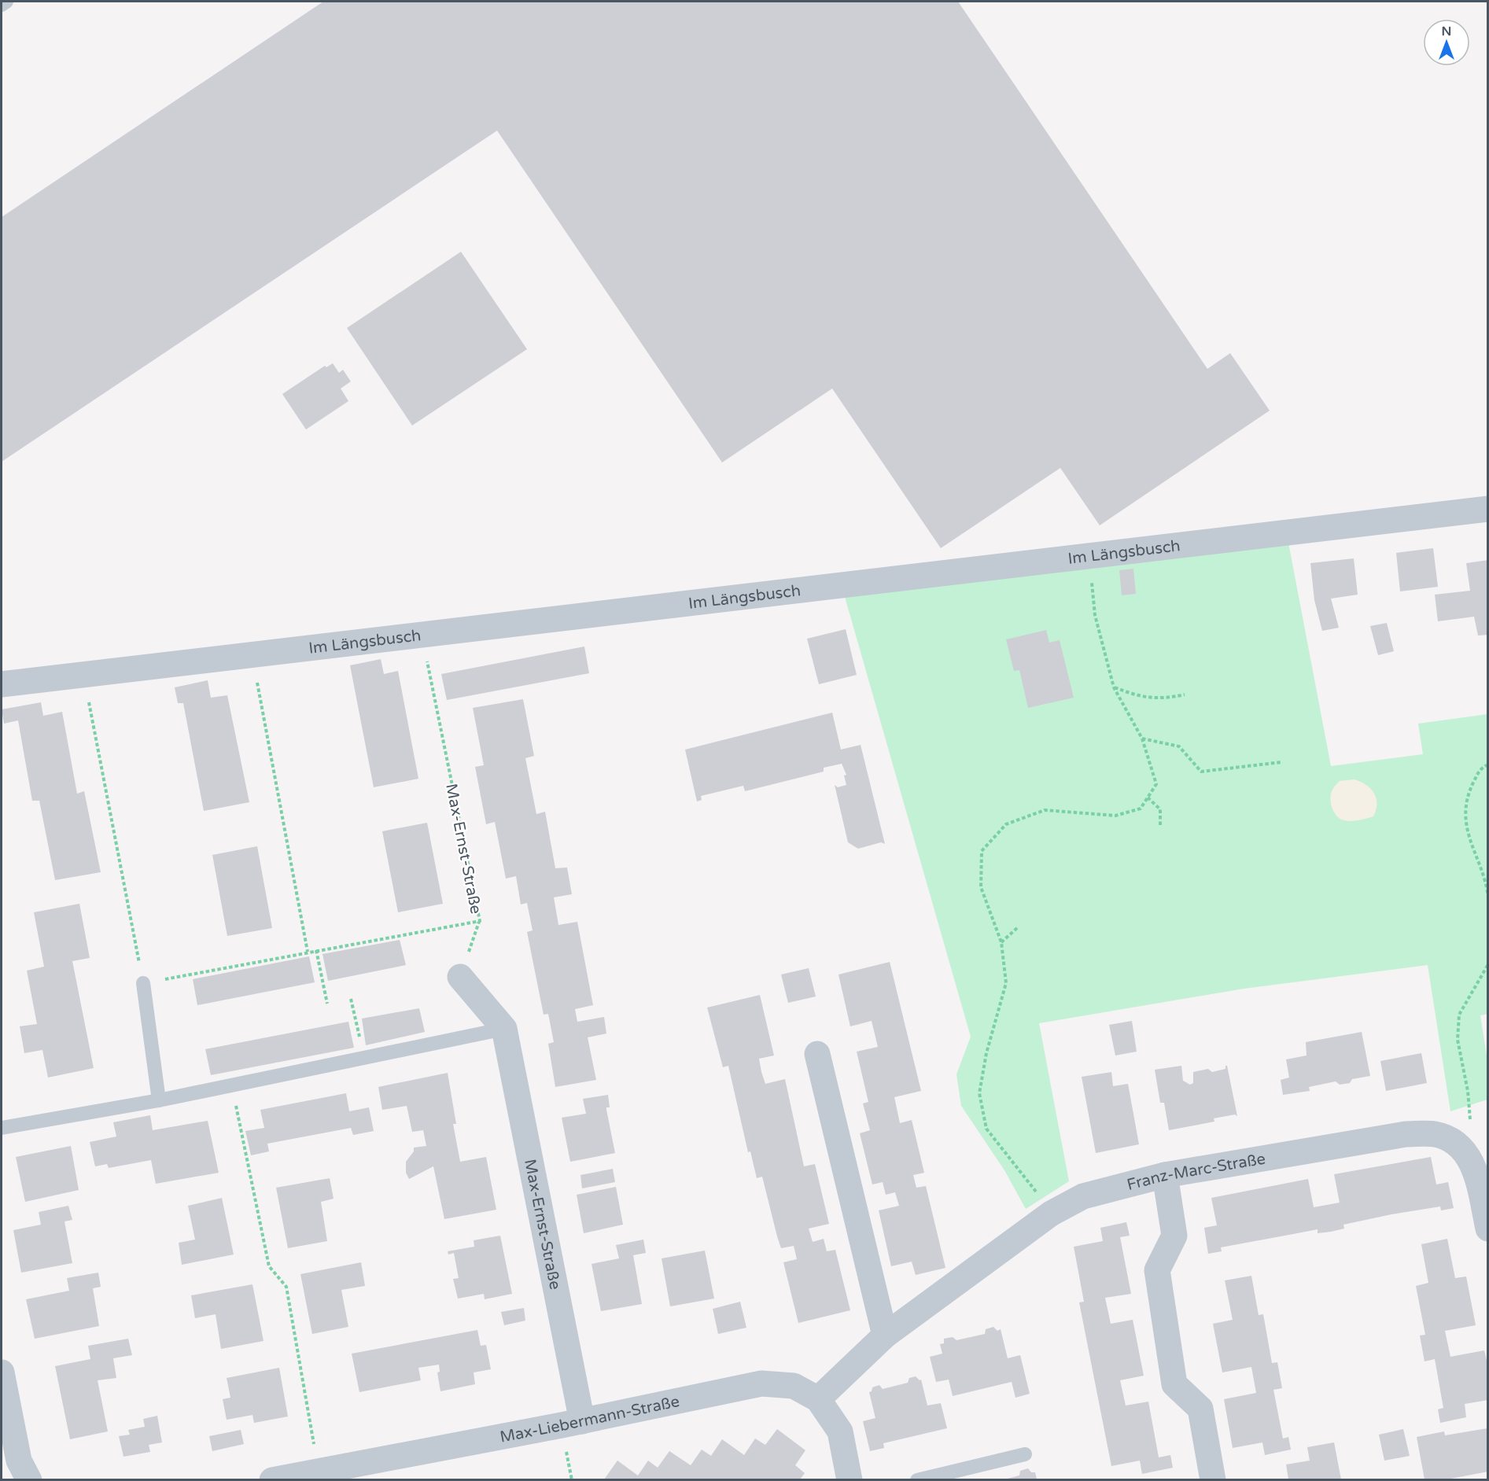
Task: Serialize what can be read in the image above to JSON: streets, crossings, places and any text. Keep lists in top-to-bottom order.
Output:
{
  "streets": {
    "street": [
      "Im Längsbusch",
      "Max-Ernst-Straße",
      "Franz-Marc-Straße",
      "Max-Liebermann-Straße"
    ]
  },
  "crossings": [
    ["Im Längsbusch", "Max-Ernst-Straße"],
    ["Max-Ernst-Straße", "Max-Liebermann-Straße"],
    ["Franz-Marc-Straße", "Max-Liebermann-Straße"]
  ],
  "north": "top"
}
